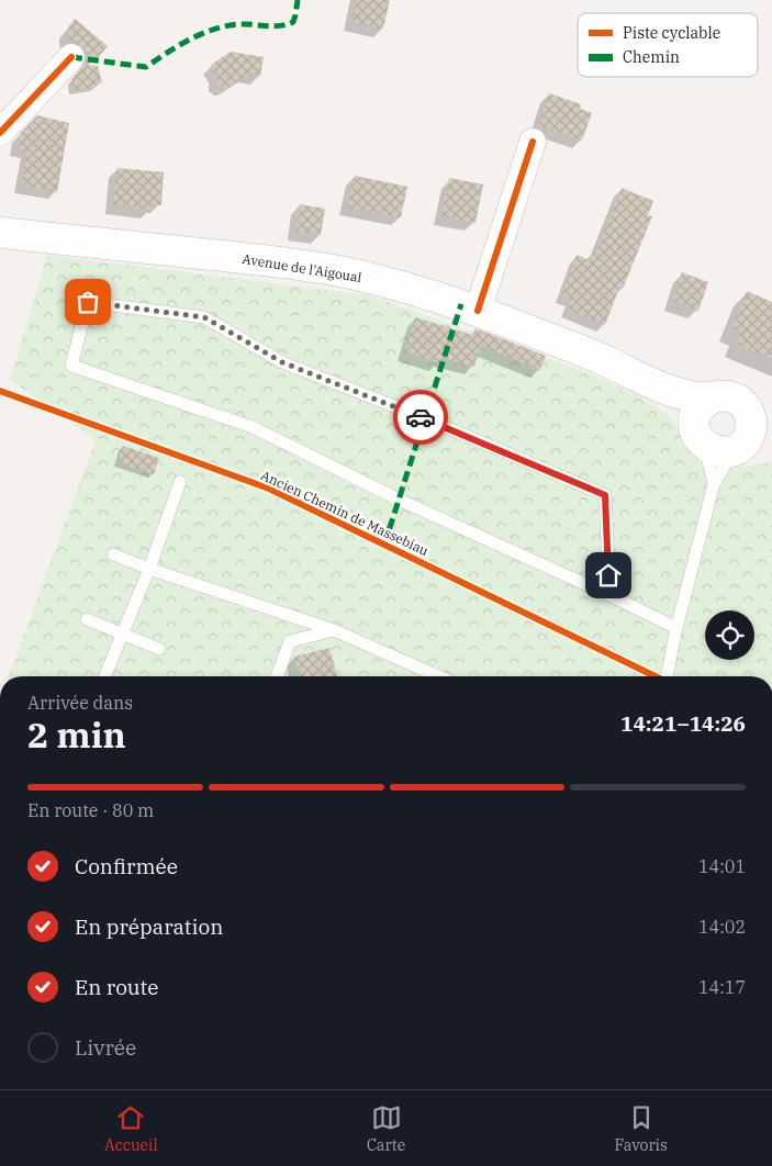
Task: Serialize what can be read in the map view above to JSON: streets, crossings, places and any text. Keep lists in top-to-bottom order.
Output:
{
  "streets": {
    "main road": ["Avenue de l'Aigoual"],
    "cycle path": ["Ancien Chemin de Massebiau"]
  },
  "legend": ["Piste cyclable", "Chemin"],
  "page": {
    "heading": ["2 min", "Arrivée dans", "14:21–14:26"],
    "bar": "En route · 80 m",
    "list": [
      ["Confirmée", "14:01"],
      ["En préparation", "14:02"],
      ["En route", "14:17"],
      "Livrée"
    ],
    "tabs": ["Accueil", "Carte", "Favoris"]
  }
}
